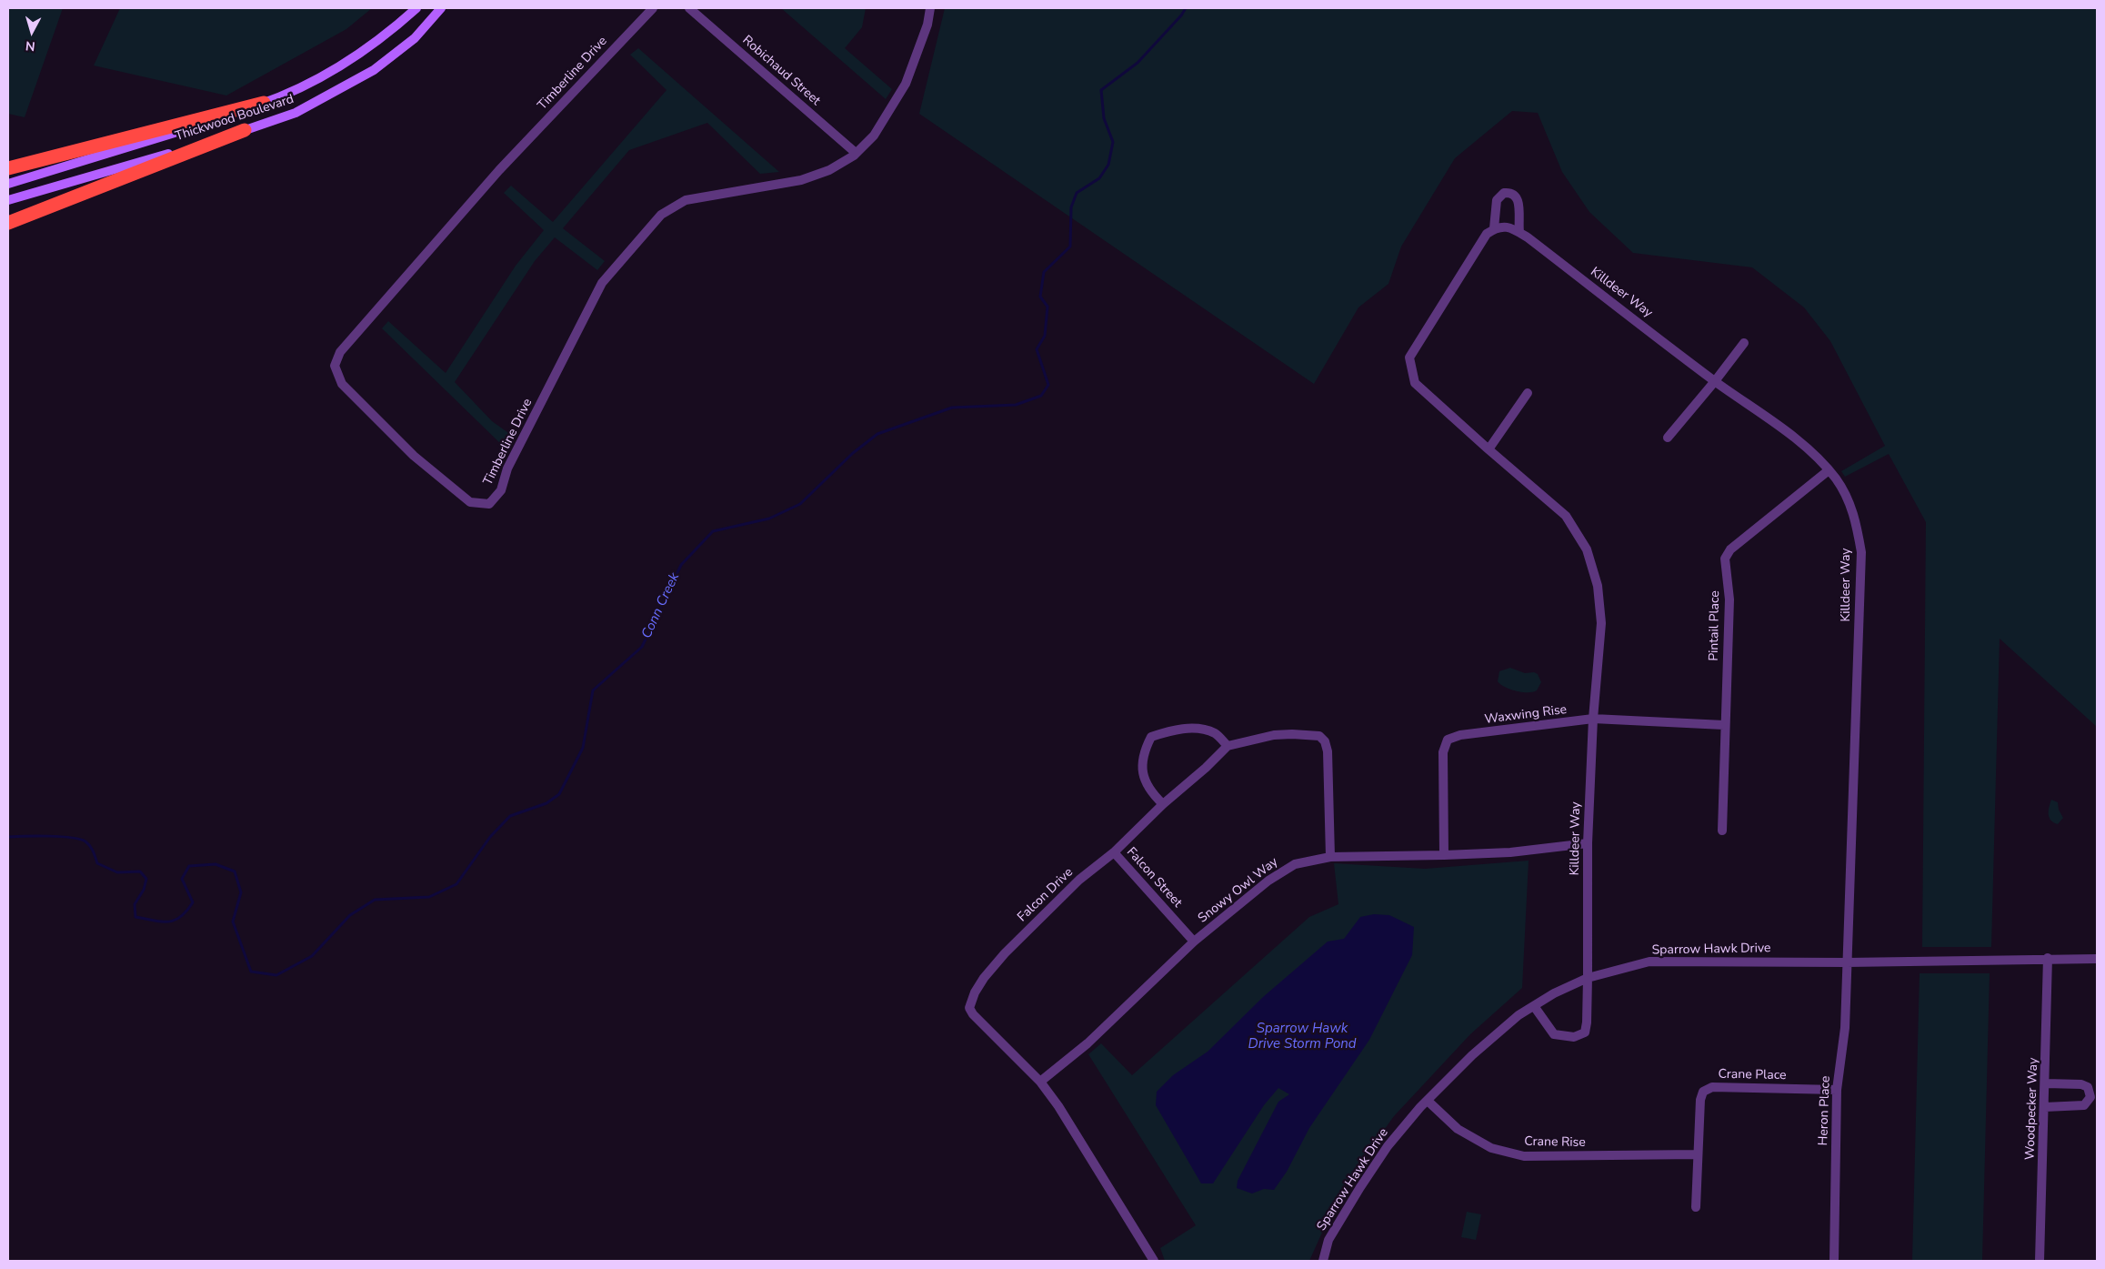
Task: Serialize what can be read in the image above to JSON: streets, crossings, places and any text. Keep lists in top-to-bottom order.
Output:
{
  "streets": {
    "main road": ["Thickwood Boulevard"],
    "street": [
      "Robichaud Street",
      "Timberline Drive",
      "Killdeer Way",
      "Pintail Place",
      "Waxwing Rise",
      "Falcon Street",
      "Snowy Owl Way",
      "Falcon Drive",
      "Sparrow Hawk Drive",
      "Crane Place",
      "Woodpecker Way",
      "Heron Place",
      "Crane Rise"
    ]
  },
  "crossings": [
    ["Robichaud Street", "Timberline Drive"],
    ["Killdeer Way", "Pintail Place"],
    ["Killdeer Way", "Waxwing Rise"],
    ["Killdeer Way", "Snowy Owl Way"],
    ["Killdeer Way", "Sparrow Hawk Drive"],
    ["Killdeer Way", "Heron Place"],
    ["Pintail Place", "Waxwing Rise"],
    ["Waxwing Rise", "Snowy Owl Way"],
    ["Falcon Street", "Snowy Owl Way"],
    ["Falcon Street", "Falcon Drive"],
    ["Snowy Owl Way", "Falcon Drive"],
    ["Sparrow Hawk Drive", "Woodpecker Way"],
    ["Sparrow Hawk Drive", "Heron Place"],
    ["Sparrow Hawk Drive", "Crane Rise"],
    ["Crane Place", "Heron Place"],
    ["Crane Place", "Crane Rise"]
  ],
  "water": ["Conn Creek", "Sparrow Hawk Drive Storm Pond"],
  "north": "bottom"
}
